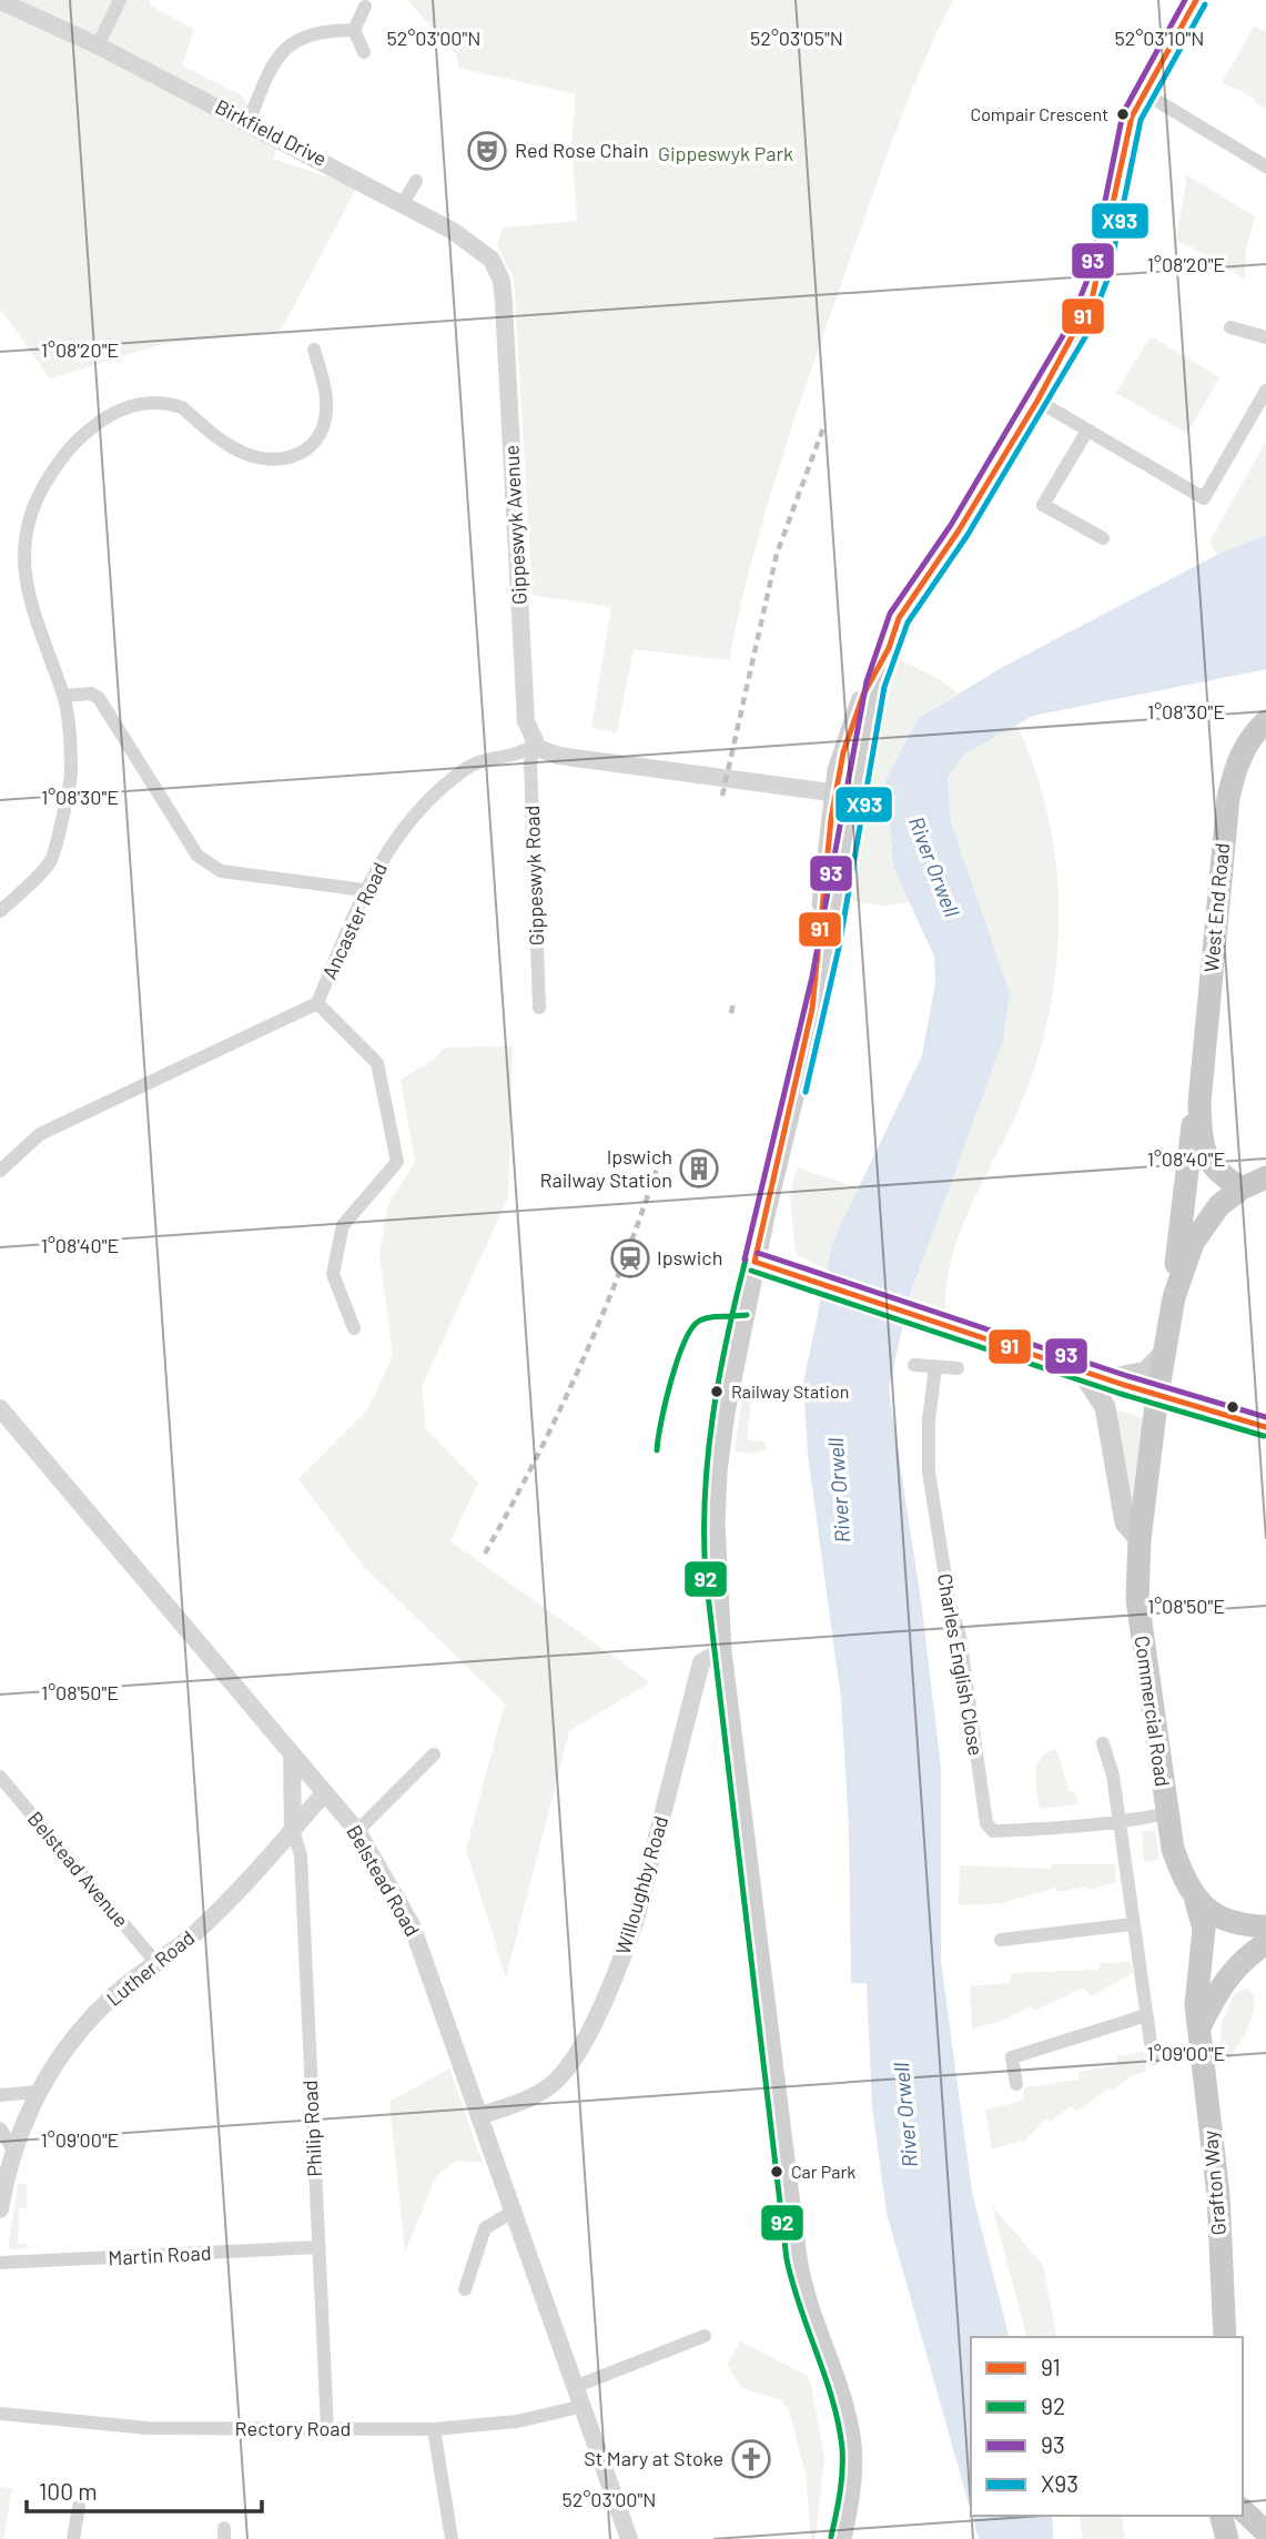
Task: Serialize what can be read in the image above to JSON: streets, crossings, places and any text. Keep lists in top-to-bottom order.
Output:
{
  "streets": {
    "main road": ["West End Road", "Commercial Road", "Grafton Way"],
    "street": [
      "Birkfield Drive",
      "Gippeswyk Avenue",
      "Gippeswyk Road",
      "Ancaster Road",
      "Charles English Close",
      "Belstead Avenue",
      "Belstead Road",
      "Willoughby Road",
      "Luther Road",
      "Philip Road",
      "Martin Road",
      "Rectory Road"
    ]
  },
  "crossings": [
    ["Birkfield Drive", "Gippeswyk Avenue"],
    ["Gippeswyk Avenue", "Gippeswyk Road"],
    ["Gippeswyk Avenue", "Ancaster Road"],
    ["Gippeswyk Road", "Ancaster Road"],
    ["West End Road", "Commercial Road"],
    ["Charles English Close", "Commercial Road"],
    ["Commercial Road", "Grafton Way"],
    ["Belstead Avenue", "Luther Road"],
    ["Belstead Road", "Willoughby Road"],
    ["Belstead Road", "Luther Road"],
    ["Belstead Road", "Rectory Road"],
    ["Luther Road", "Philip Road"],
    ["Philip Road", "Martin Road"],
    ["Philip Road", "Rectory Road"]
  ],
  "water": ["River Orwell"],
  "parks": ["Gippeswyk Park"],
  "places": {
    "other": ["Compair Crescent", "Railway Station", "Car Park"],
    "theatre": ["Red Rose Chain"],
    "building": ["Ipswich Railway Station"],
    "station": ["Ipswich"],
    "church": ["St Mary at Stoke"]
  },
  "lines": [
    "transit line 91",
    "transit line 93",
    "transit line X93",
    "transit line 92"
  ],
  "legend": [
    "91",
    "92",
    "93",
    "X93"
  ],
  "scale_bar": "100 m",
  "coordinates": [
    "52°03'00\"N",
    "52°03'05\"N",
    "52°03'10\"N",
    "1°08'20\"E",
    "1°08'30\"E",
    "1°08'40\"E",
    "1°08'50\"E",
    "1°09'00\"E"
  ]
}
